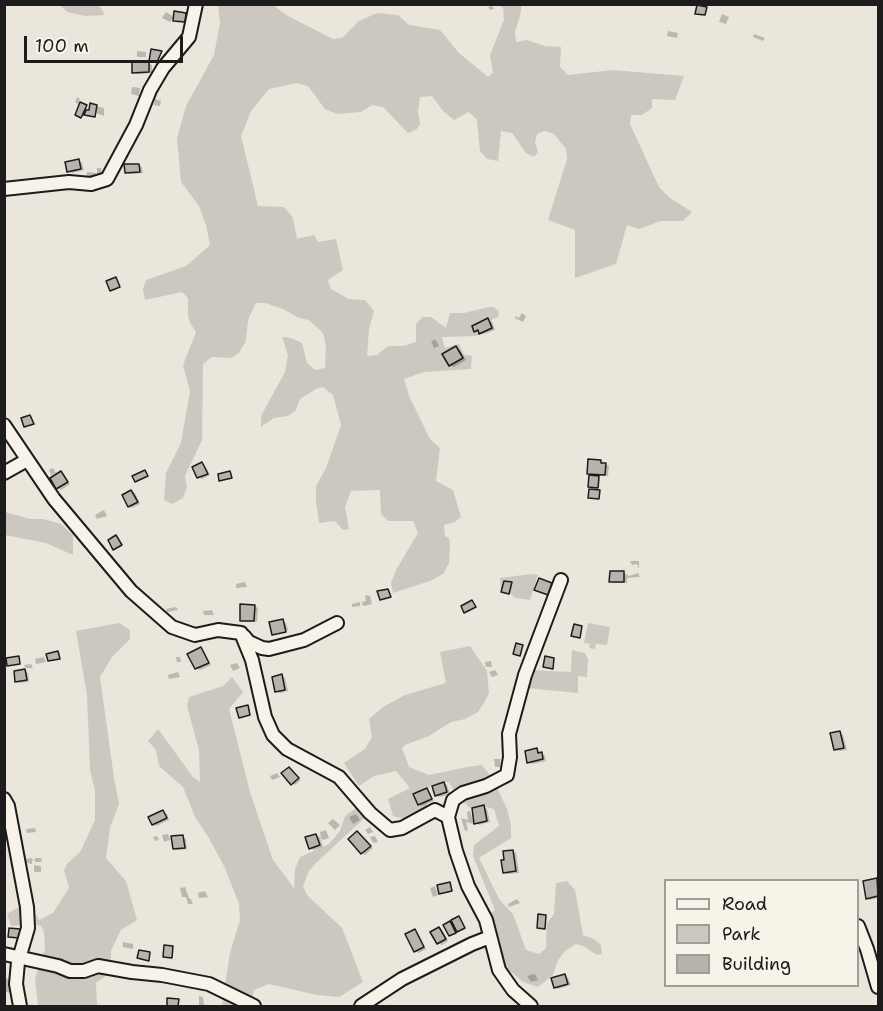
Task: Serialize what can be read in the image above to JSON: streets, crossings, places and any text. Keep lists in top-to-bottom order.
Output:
{
  "legend": ["Road", "Park", "Building"],
  "scale_bar": "100 m"
}
